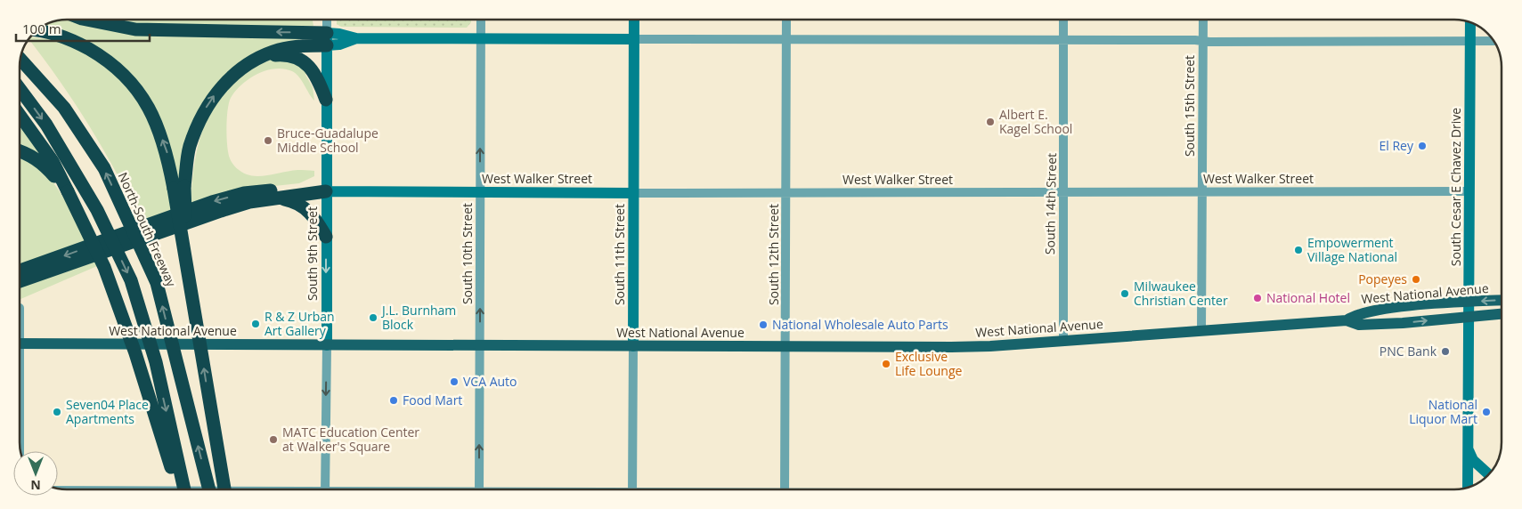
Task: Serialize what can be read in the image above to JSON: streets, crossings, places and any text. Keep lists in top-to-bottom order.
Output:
{
  "streets": {
    "highway": ["North-South Freeway"],
    "main road": ["West National Avenue"],
    "street": [
      "South 15th Street",
      "West Walker Street",
      "South Cesar E Chavez Drive",
      "South 14th Street",
      "South 9th Street",
      "South 10th Street",
      "South 11th Street",
      "South 12th Street"
    ]
  },
  "crossings": [
    ["South 15th Street", "West Walker Street"],
    ["South 15th Street", "West National Avenue"],
    ["West Walker Street", "South Cesar E Chavez Drive"],
    ["West Walker Street", "South 14th Street"],
    ["West Walker Street", "South 9th Street"],
    ["West Walker Street", "South 10th Street"],
    ["West Walker Street", "South 11th Street"],
    ["West Walker Street", "South 12th Street"],
    ["South Cesar E Chavez Drive", "West National Avenue"],
    ["South 14th Street", "West National Avenue"],
    ["South 9th Street", "West National Avenue"],
    ["South 10th Street", "West National Avenue"],
    ["South 11th Street", "West National Avenue"],
    ["South 12th Street", "West National Avenue"]
  ],
  "one_way": ["South 9th Street", "South 10th Street"],
  "places": [
    "Albert E. Kagel School",
    "Bruce-Guadalupe Middle School",
    "El Rey",
    "Empowerment Village National",
    "Popeyes",
    "Milwaukee Christian Center",
    "National Hotel",
    "J.L. Burnham Block",
    "R & Z Urban Art Gallery",
    "National Wholesale Auto Parts",
    "PNC Bank",
    "Exclusive Life Lounge",
    "VCA Auto",
    "Food Mart",
    "Seven04 Place Apartments",
    "National Liquor Mart",
    "MATC Education Center at Walker's Square"
  ],
  "scale_bar": "100 m",
  "north": "bottom"
}
